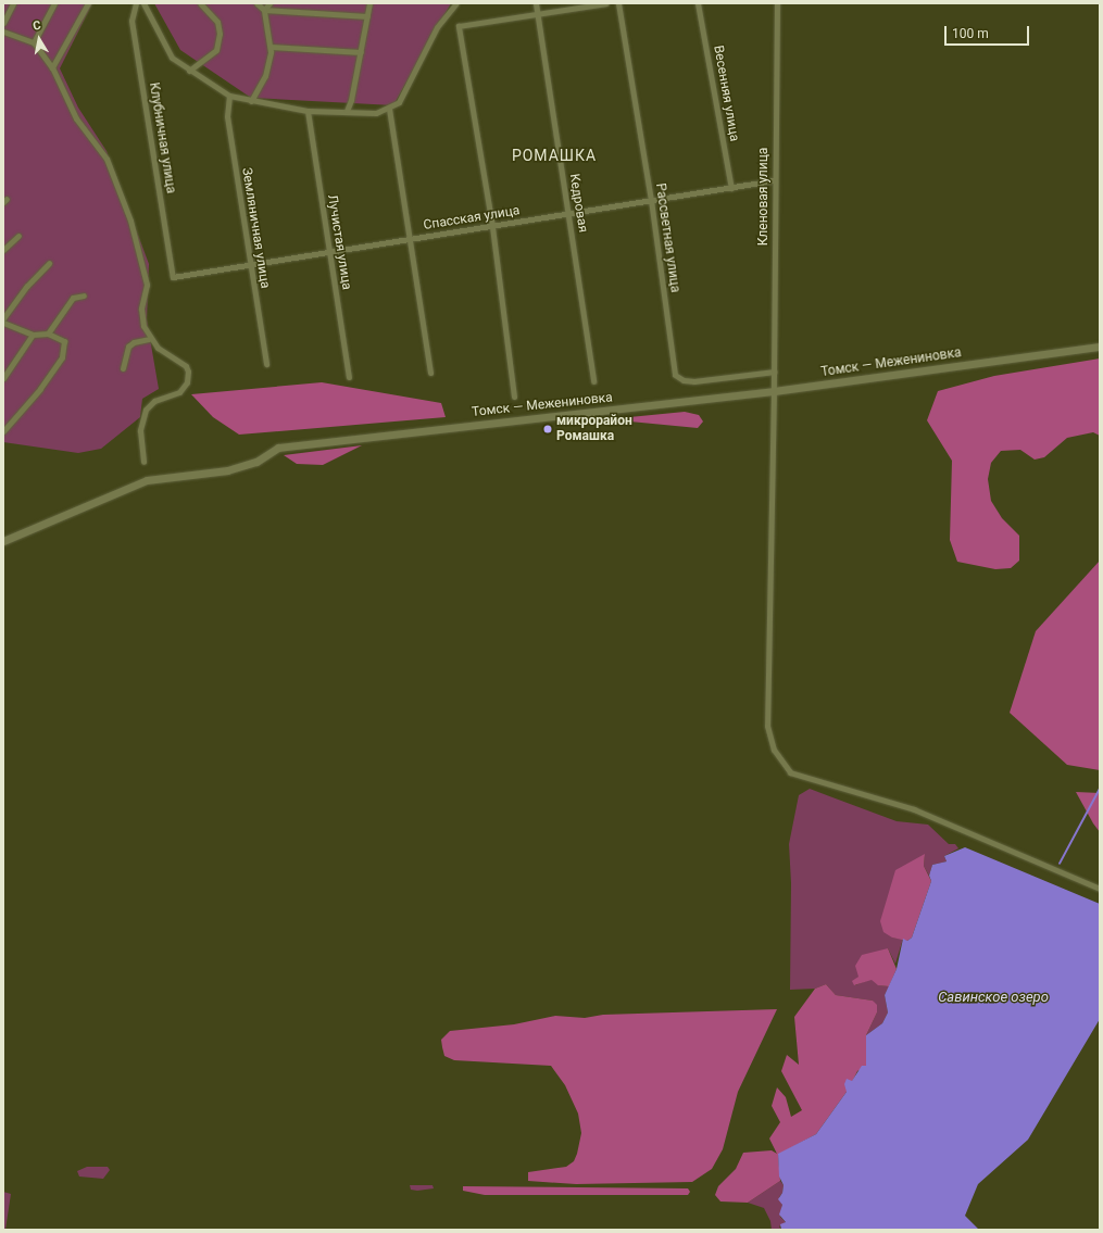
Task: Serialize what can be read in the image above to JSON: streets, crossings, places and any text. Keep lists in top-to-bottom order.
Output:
{
  "streets": {
    "street": [
      "Весенняя улица",
      "Клубничная улица",
      "Кленовая улица",
      "Кедровая",
      "Спасская улица",
      "Земляничная улица",
      "Рассветная улица",
      "Лучистая улица",
      "Томск — Межениновка"
    ]
  },
  "crossings": [
    ["Весенняя улица", "Спасская улица"],
    ["Клубничная улица", "Спасская улица"],
    ["Кленовая улица", "Спасская улица"],
    ["Кленовая улица", "Рассветная улица"],
    ["Кленовая улица", "Томск — Межениновка"],
    ["Кедровая", "Спасская улица"],
    ["Спасская улица", "Земляничная улица"],
    ["Спасская улица", "Рассветная улица"],
    ["Спасская улица", "Лучистая улица"]
  ],
  "districts": ["РОМАШКА"],
  "water": ["Савинское озеро"],
  "places": ["микрорайон Ромашка"],
  "scale_bar": "100 m",
  "north": "top"
}
